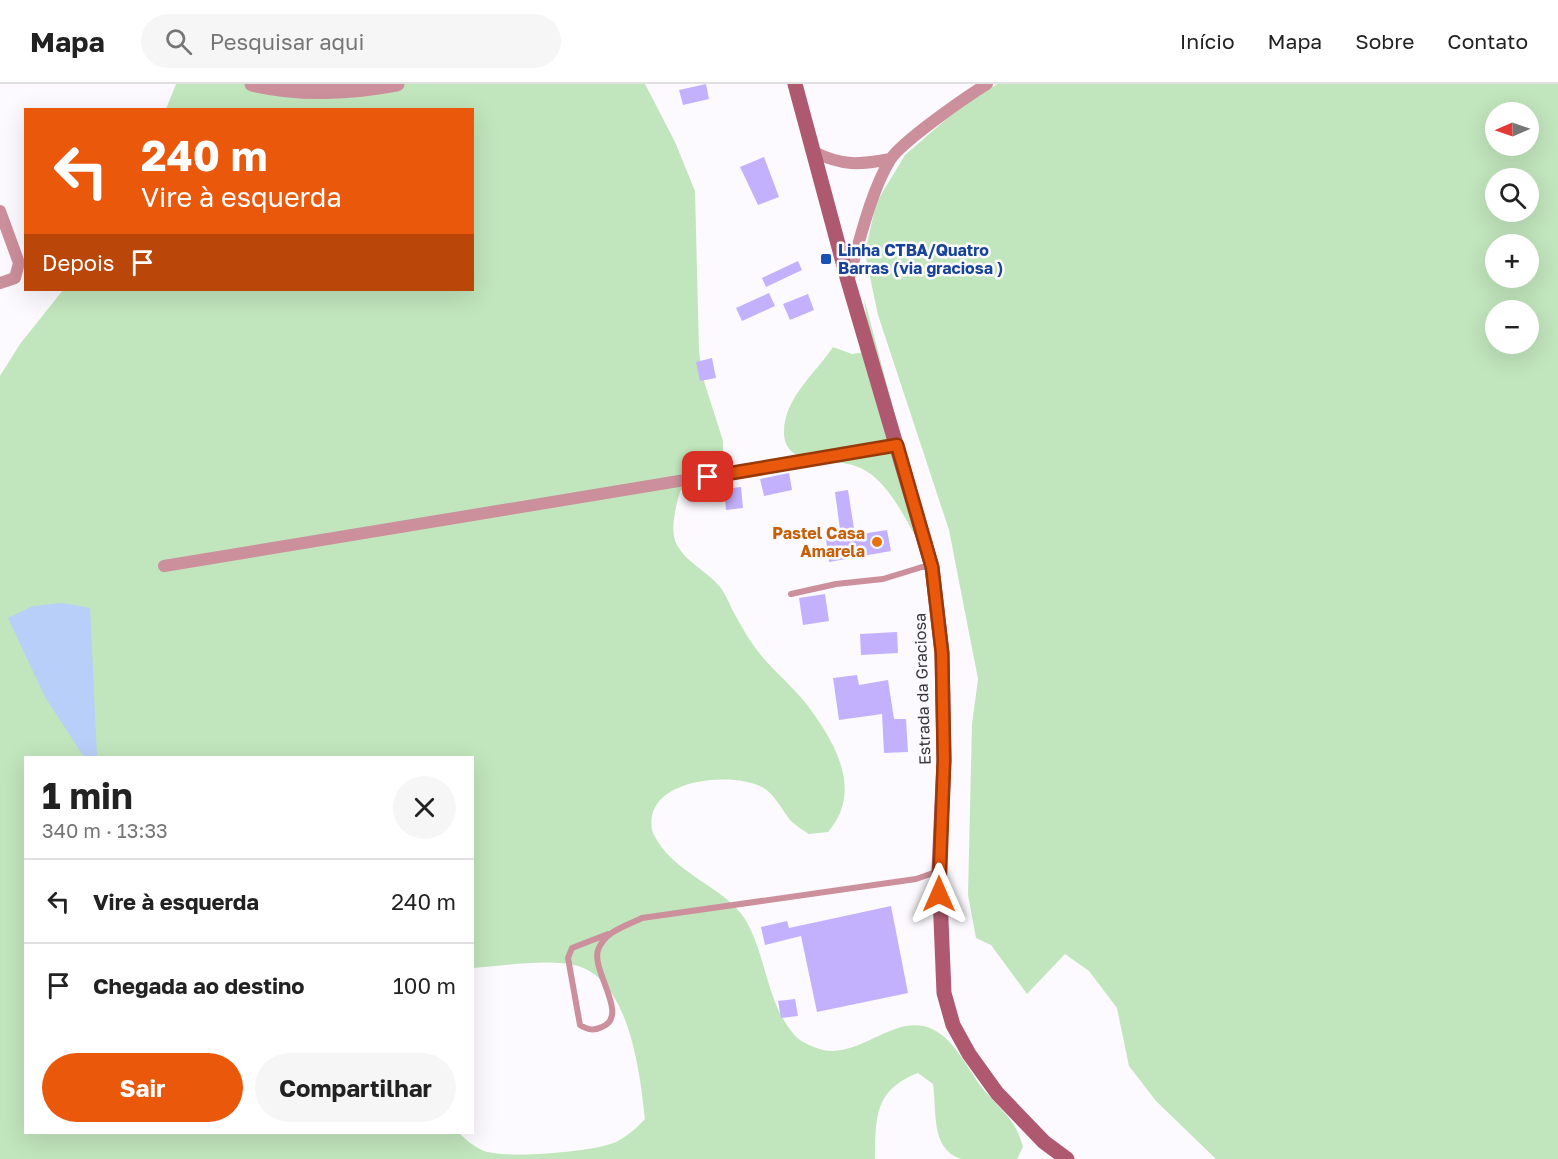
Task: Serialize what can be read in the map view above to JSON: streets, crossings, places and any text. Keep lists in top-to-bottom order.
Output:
{
  "streets": {
    "main road": ["Estrada da Graciosa"]
  },
  "places": {
    "transit": ["Linha CTBA/Quatro Barras (via graciosa )"],
    "other": ["Pastel Casa Amarela"]
  },
  "north": "left",
  "page": {
    "header": "Mapa",
    "search": "Pesquisar aqui",
    "nav": [
      "Início",
      "Mapa",
      "Sobre",
      "Contato"
    ],
    "map_buttons": ["+", "−"],
    "turn": ["240 m", "Vire à esquerda"],
    "then": "Depois",
    "heading": ["1 min", "340 m · 13:33"],
    "list": [
      {
        "name": "Vire à esquerda",
        "value": "240 m"
      },
      {
        "name": "Chegada ao destino",
        "value": "100 m"
      }
    ],
    "buttons": ["Sair", "Compartilhar"]
  }
}
